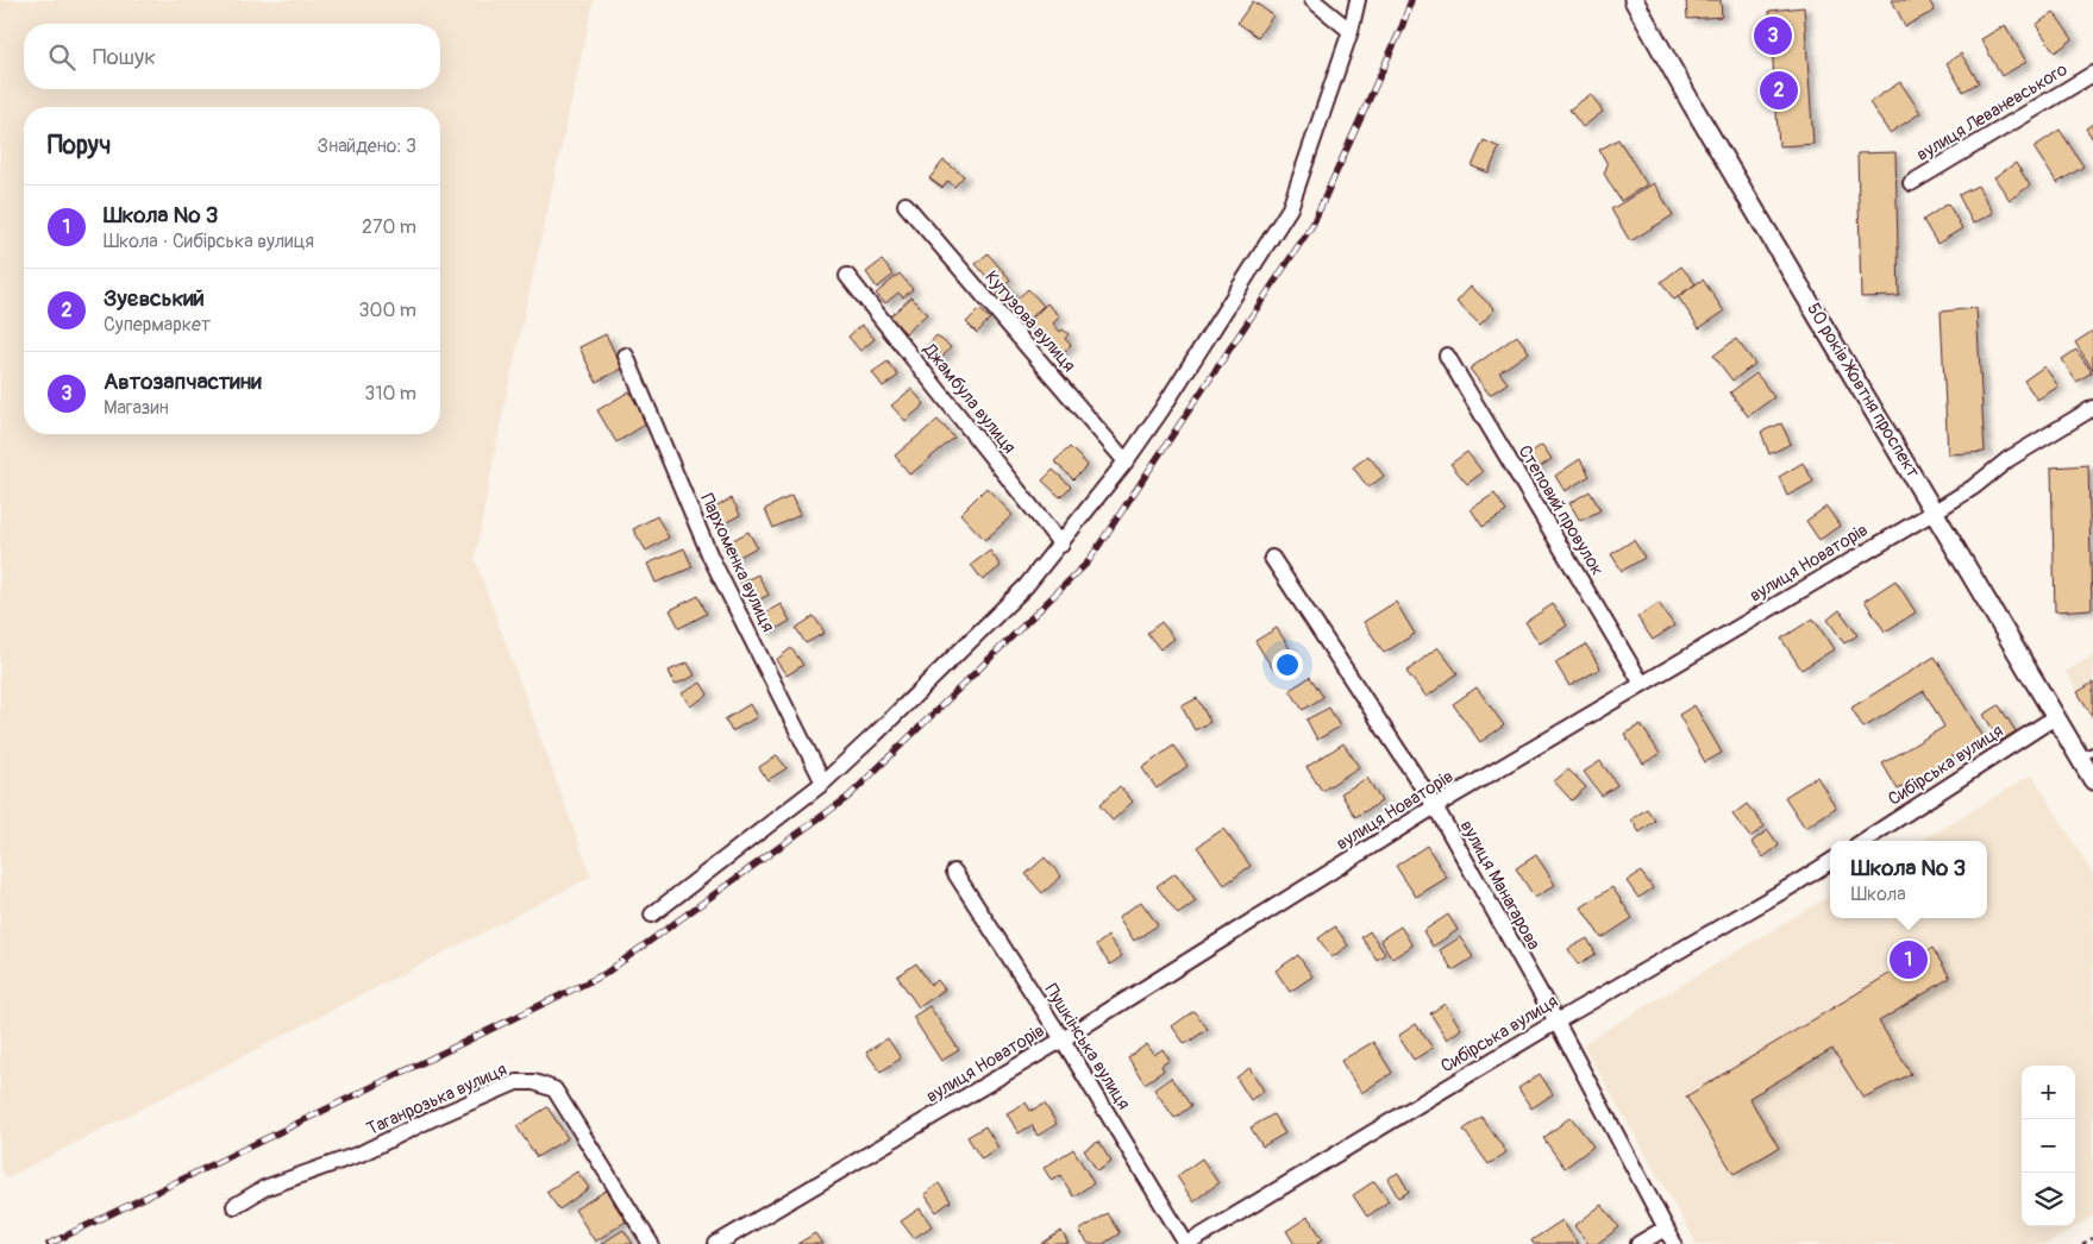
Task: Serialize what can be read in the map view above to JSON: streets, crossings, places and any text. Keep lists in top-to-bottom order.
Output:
{
  "streets": {
    "street": [
      "вулиця Леваневського",
      "Кутузова вулиця",
      "50 років Жовтня проспект",
      "Джамбула вулиця",
      "Степовий провулок",
      "Пархоменка вулиця",
      "вулиця Новаторів",
      "Сибірська вулиця",
      "вулиця Манагарова",
      "Пушкінська вулиця",
      "Таганрозька вулиця"
    ]
  },
  "crossings": [
    ["50 років Жовтня проспект", "вулиця Новаторів"],
    ["50 років Жовтня проспект", "Сибірська вулиця"],
    ["Степовий провулок", "вулиця Новаторів"],
    ["вулиця Новаторів", "вулиця Манагарова"],
    ["вулиця Новаторів", "Пушкінська вулиця"],
    ["Сибірська вулиця", "вулиця Манагарова"],
    ["Сибірська вулиця", "Пушкінська вулиця"]
  ],
  "page": {
    "pins": ["3", "2", "1"],
    "search": "Пошук",
    "heading": ["Поруч", "Знайдено: 3"],
    "list": [
      {
        "mark": "1",
        "name": "Школа № 3",
        "note": "Школа · Сибірська вулиця",
        "value": "270 m"
      },
      {
        "mark": "2",
        "name": "Зуєвський",
        "note": "Супермаркет",
        "value": "300 m"
      },
      {
        "mark": "3",
        "name": "Автозапчастини",
        "note": "Магазин",
        "value": "310 m"
      }
    ],
    "popup": ["Школа № 3", "Школа"],
    "map_buttons": ["+", "−"]
  }
}
